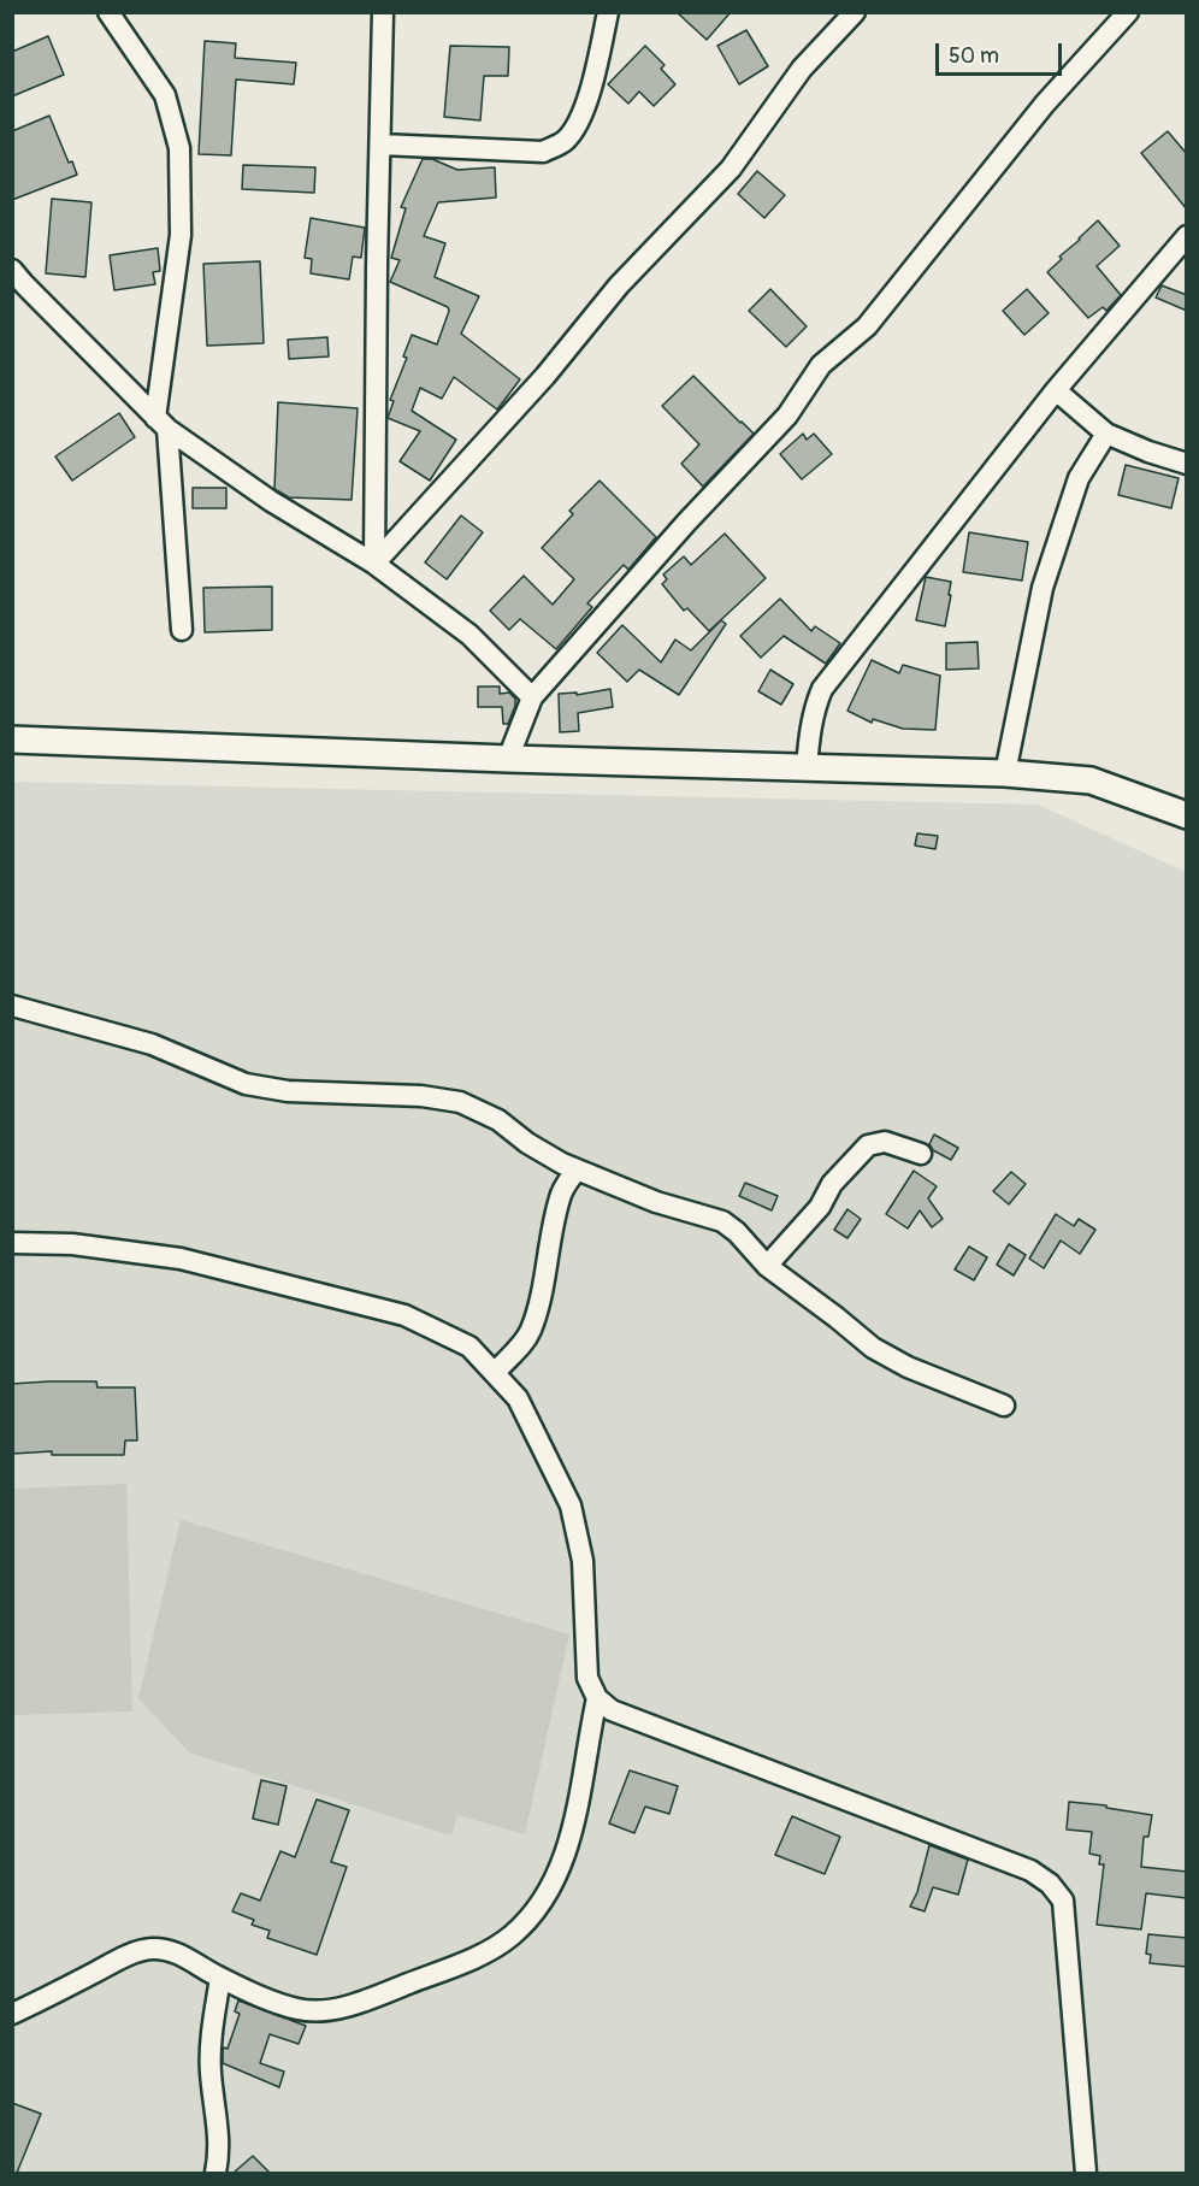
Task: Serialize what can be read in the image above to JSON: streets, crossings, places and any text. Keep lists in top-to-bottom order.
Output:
{
  "scale_bar": "50 m"
}
